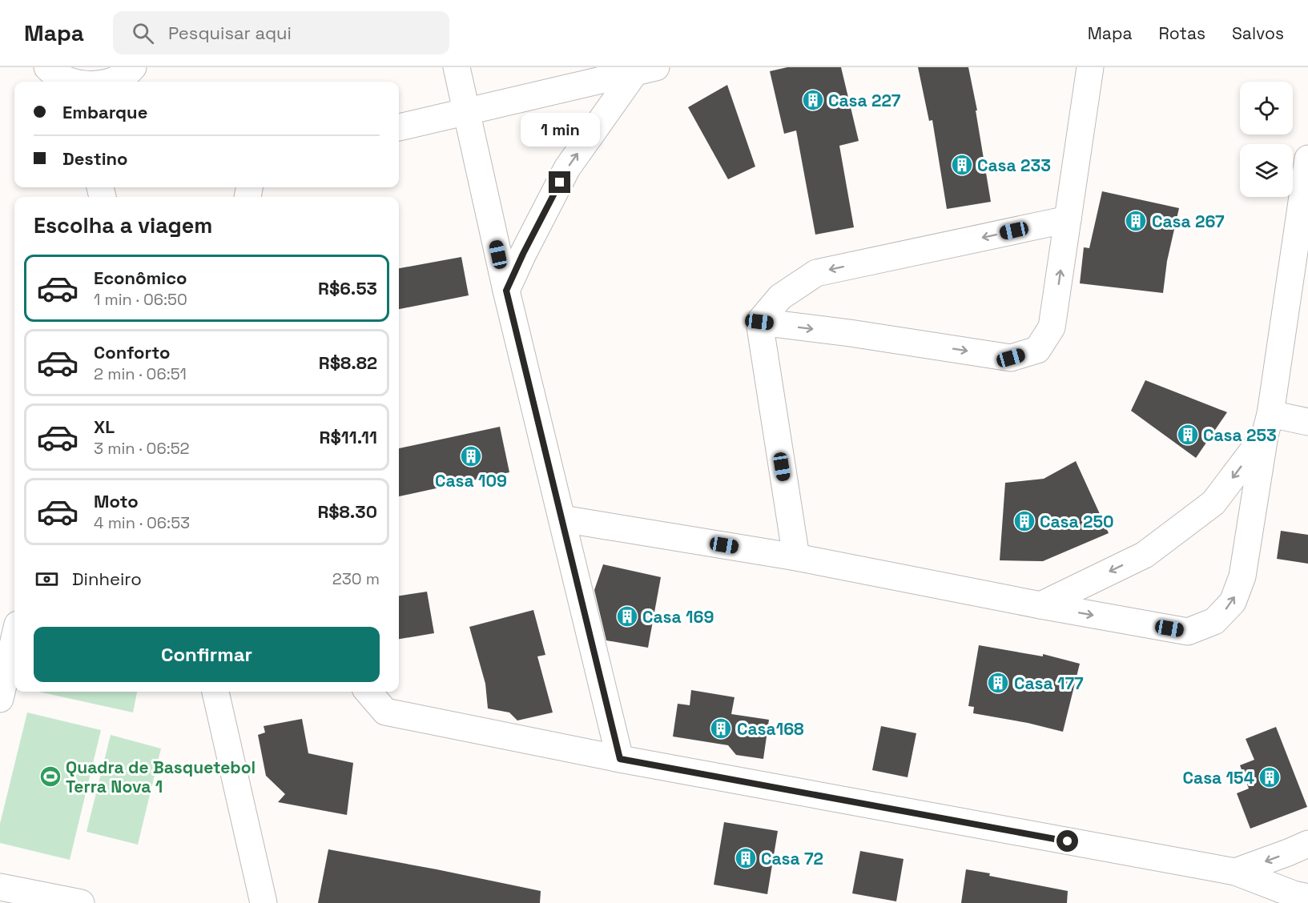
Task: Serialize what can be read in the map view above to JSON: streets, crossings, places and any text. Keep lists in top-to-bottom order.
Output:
{
  "places": {
    "building": [
      "Casa 227",
      "Casa 233",
      "Casa 267",
      "Casa 253",
      "Casa 109",
      "Casa 250",
      "Casa 169",
      "Casa 177",
      "Casa168",
      "Casa 154",
      "Casa 72"
    ],
    "sports": ["Quadra de Basquetebol Terra Nova 1"]
  },
  "page": {
    "header": "Mapa",
    "search": "Pesquisar aqui",
    "nav": ["Mapa", "Rotas", "Salvos"],
    "banner": ["Embarque", "Destino"],
    "bubble": "1 min",
    "heading": "Escolha a viagem",
    "list": [
      {
        "name": "Econômico",
        "note": "1 min · 06:50",
        "value": "R$6.53"
      },
      {
        "name": "Conforto",
        "note": "2 min · 06:51",
        "value": "R$8.82"
      },
      {
        "name": "XL",
        "note": "3 min · 06:52",
        "value": "R$11.11"
      },
      {
        "name": "Moto",
        "note": "4 min · 06:53",
        "value": "R$8.30"
      }
    ],
    "pay": ["Dinheiro", "230 m"],
    "buttons": "Confirmar"
  }
}
